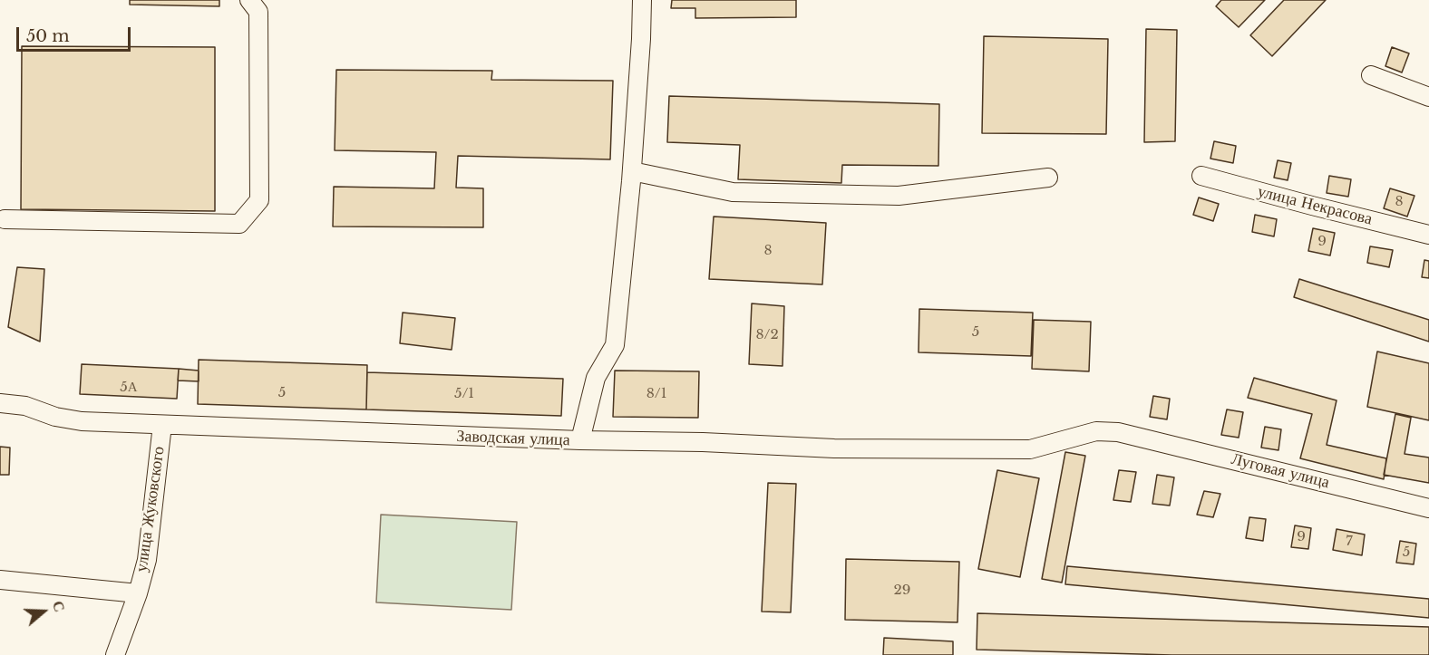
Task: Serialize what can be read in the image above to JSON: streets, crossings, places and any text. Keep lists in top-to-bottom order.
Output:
{
  "streets": {
    "street": [
      "улица Некрасова",
      "Заводская улица",
      "Луговая улица",
      "улица Жуковского"
    ]
  },
  "crossings": [
    ["Заводская улица", "Луговая улица"],
    ["Заводская улица", "улица Жуковского"]
  ],
  "house_numbers": [
    "8",
    "9",
    "8",
    "5",
    "8/2",
    "5А",
    "5",
    "5/1",
    "8/1",
    "9",
    "7",
    "5",
    "29"
  ],
  "scale_bar": "50 m",
  "north": "right"
}
